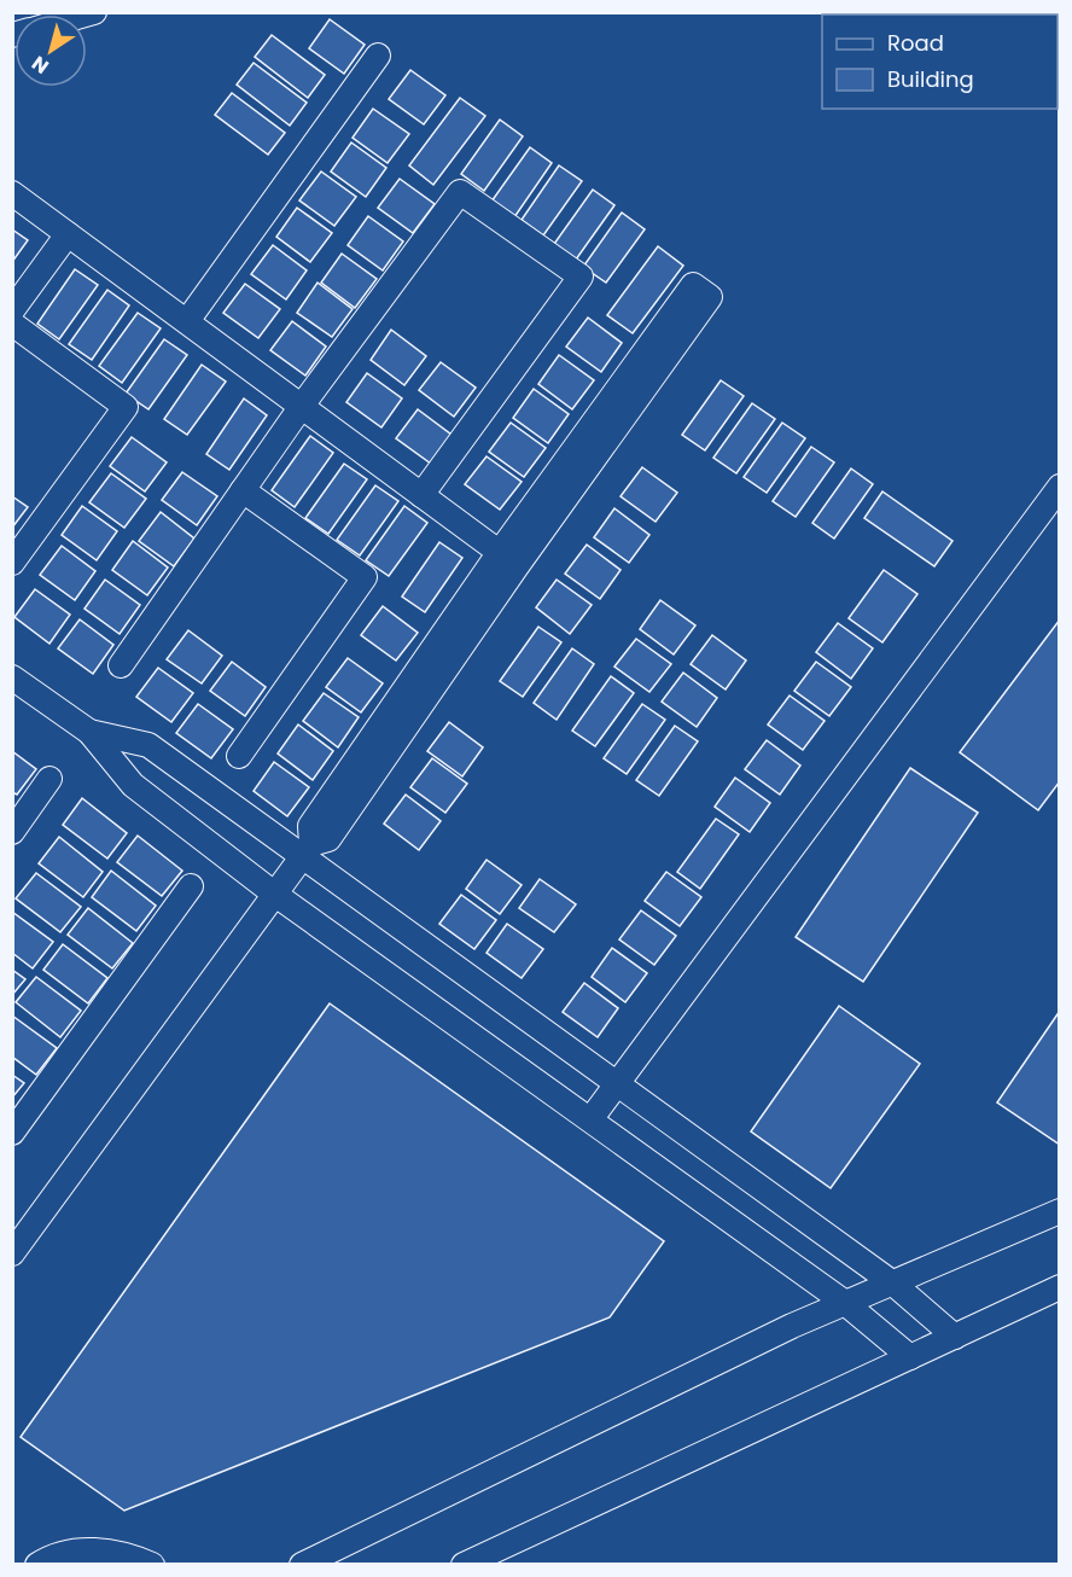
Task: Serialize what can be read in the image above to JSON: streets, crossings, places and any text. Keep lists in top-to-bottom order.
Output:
{
  "legend": ["Road", "Building"],
  "north": "bottom left"
}
